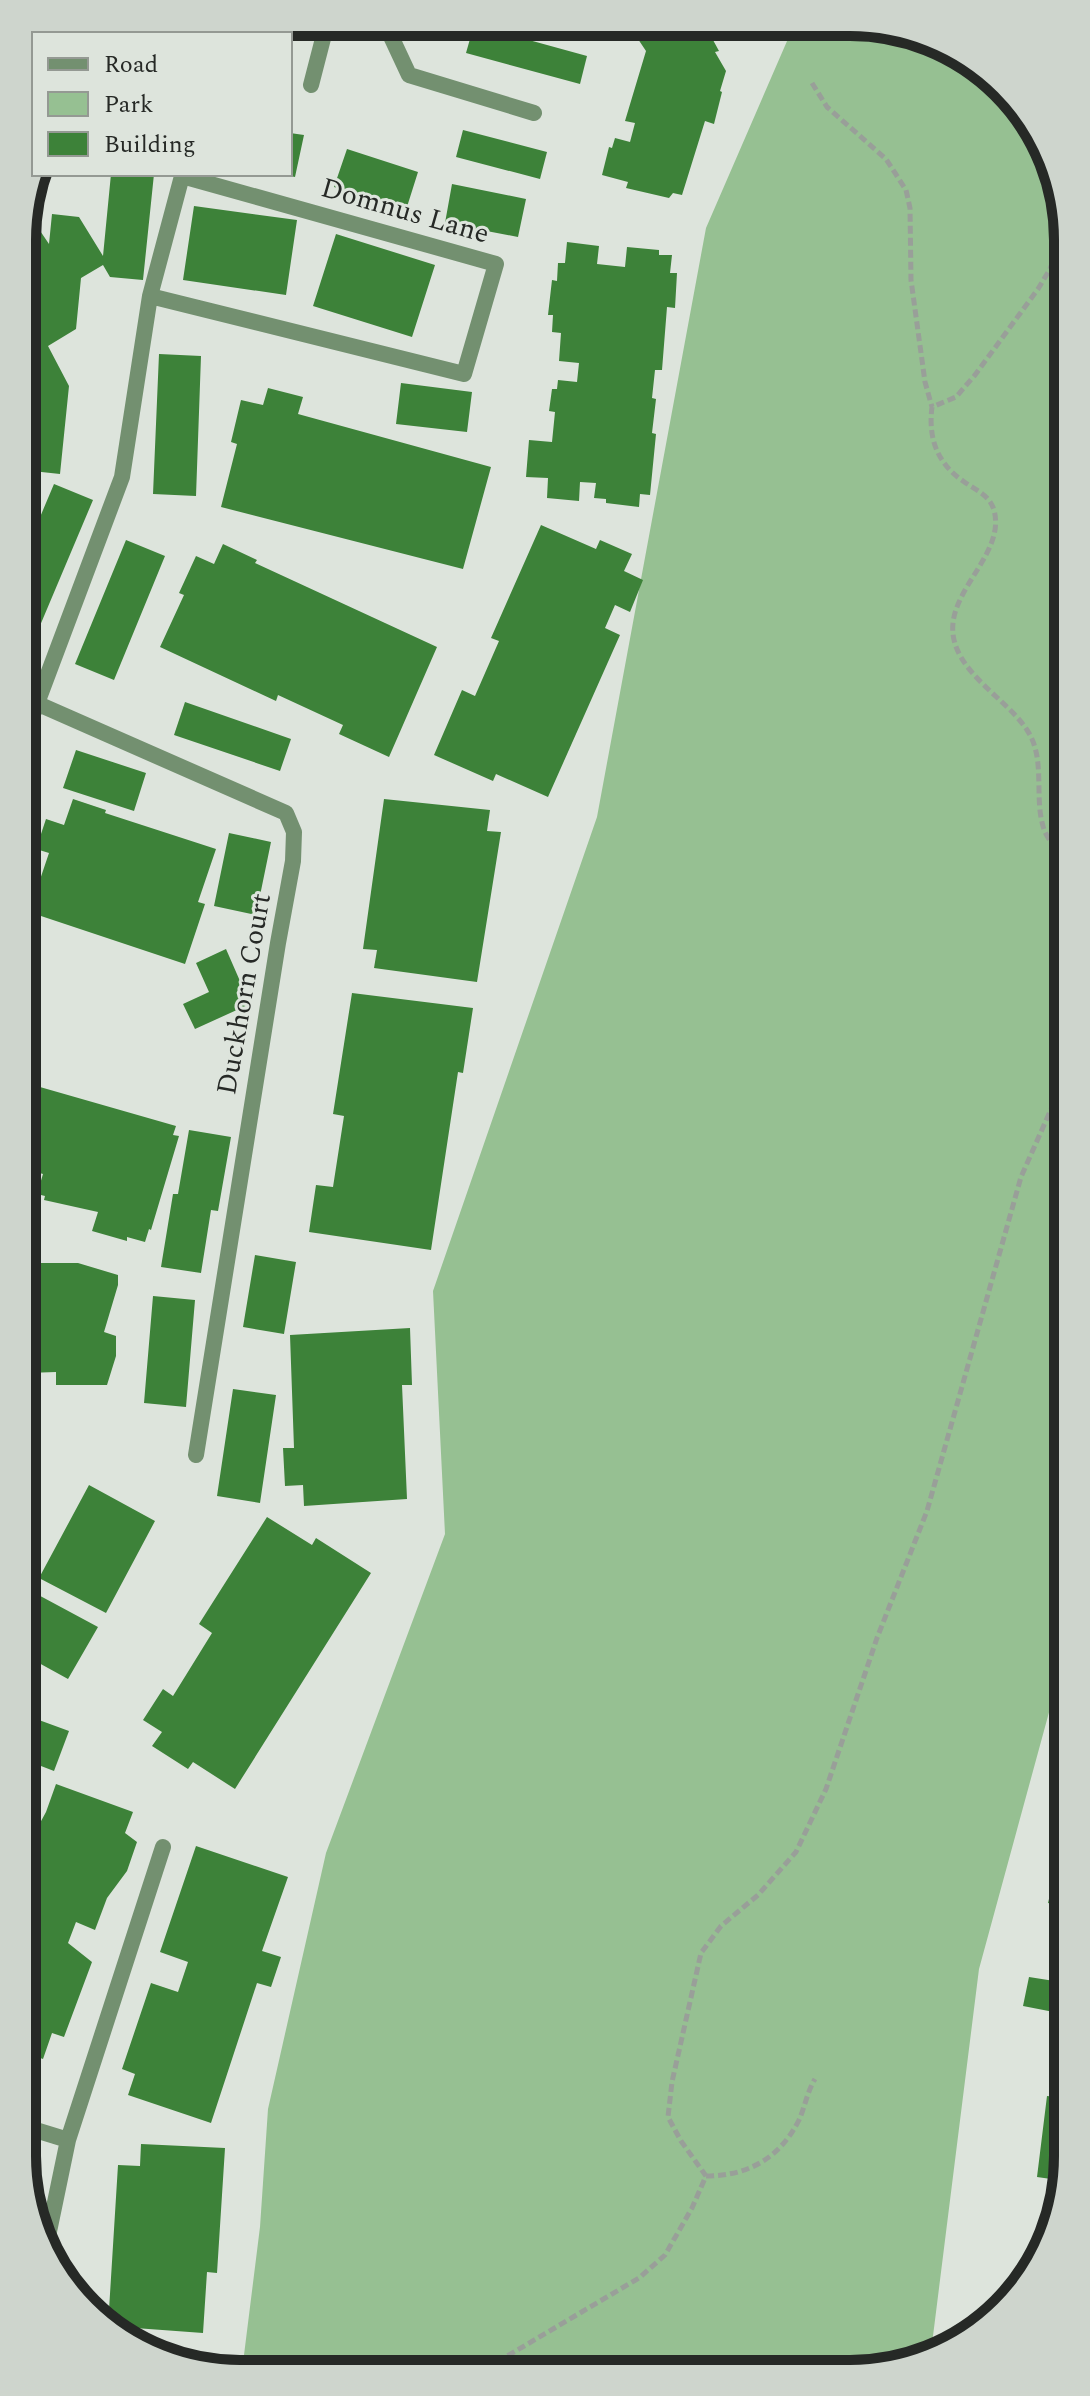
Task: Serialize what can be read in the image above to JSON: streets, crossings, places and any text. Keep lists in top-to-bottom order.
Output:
{
  "streets": {
    "street": ["Domnus Lane", "Duckhorn Court"]
  },
  "crossings": [
    ["Domnus Lane", "Duckhorn Court"]
  ],
  "legend": ["Road", "Park", "Building"]
}
